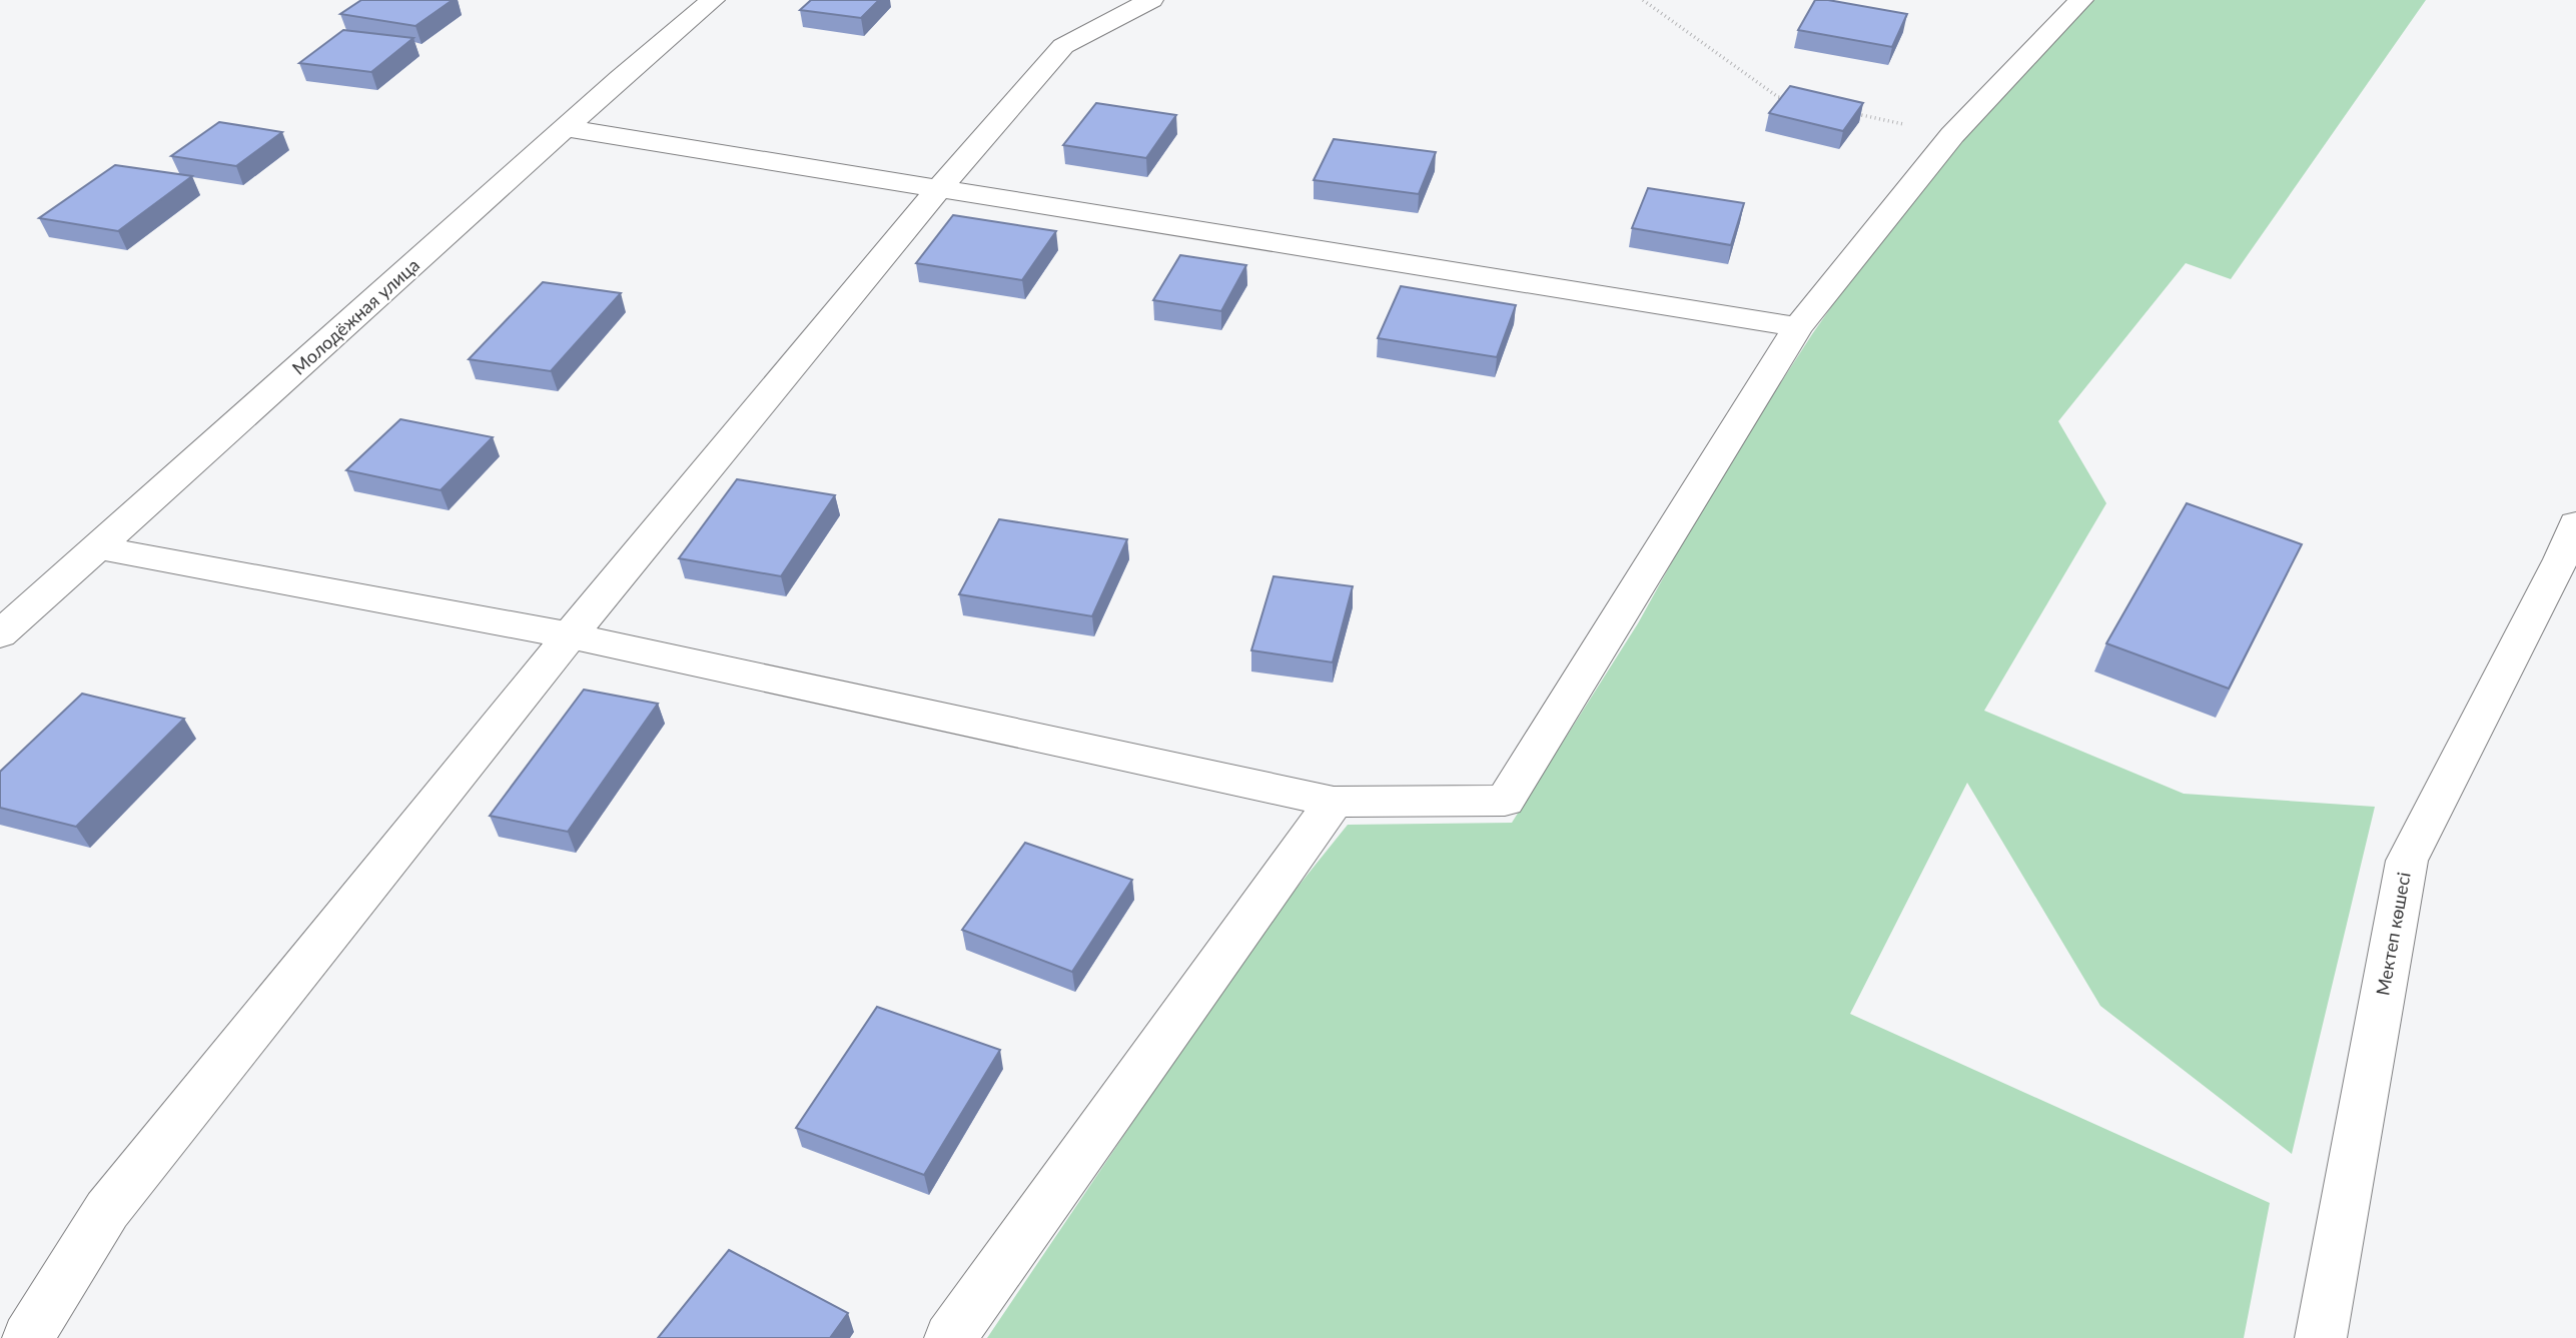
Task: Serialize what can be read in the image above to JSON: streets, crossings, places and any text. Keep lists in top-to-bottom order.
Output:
{
  "streets": {
    "street": ["Молодёжная улица", "Мектеп көшесі"]
  }
}
